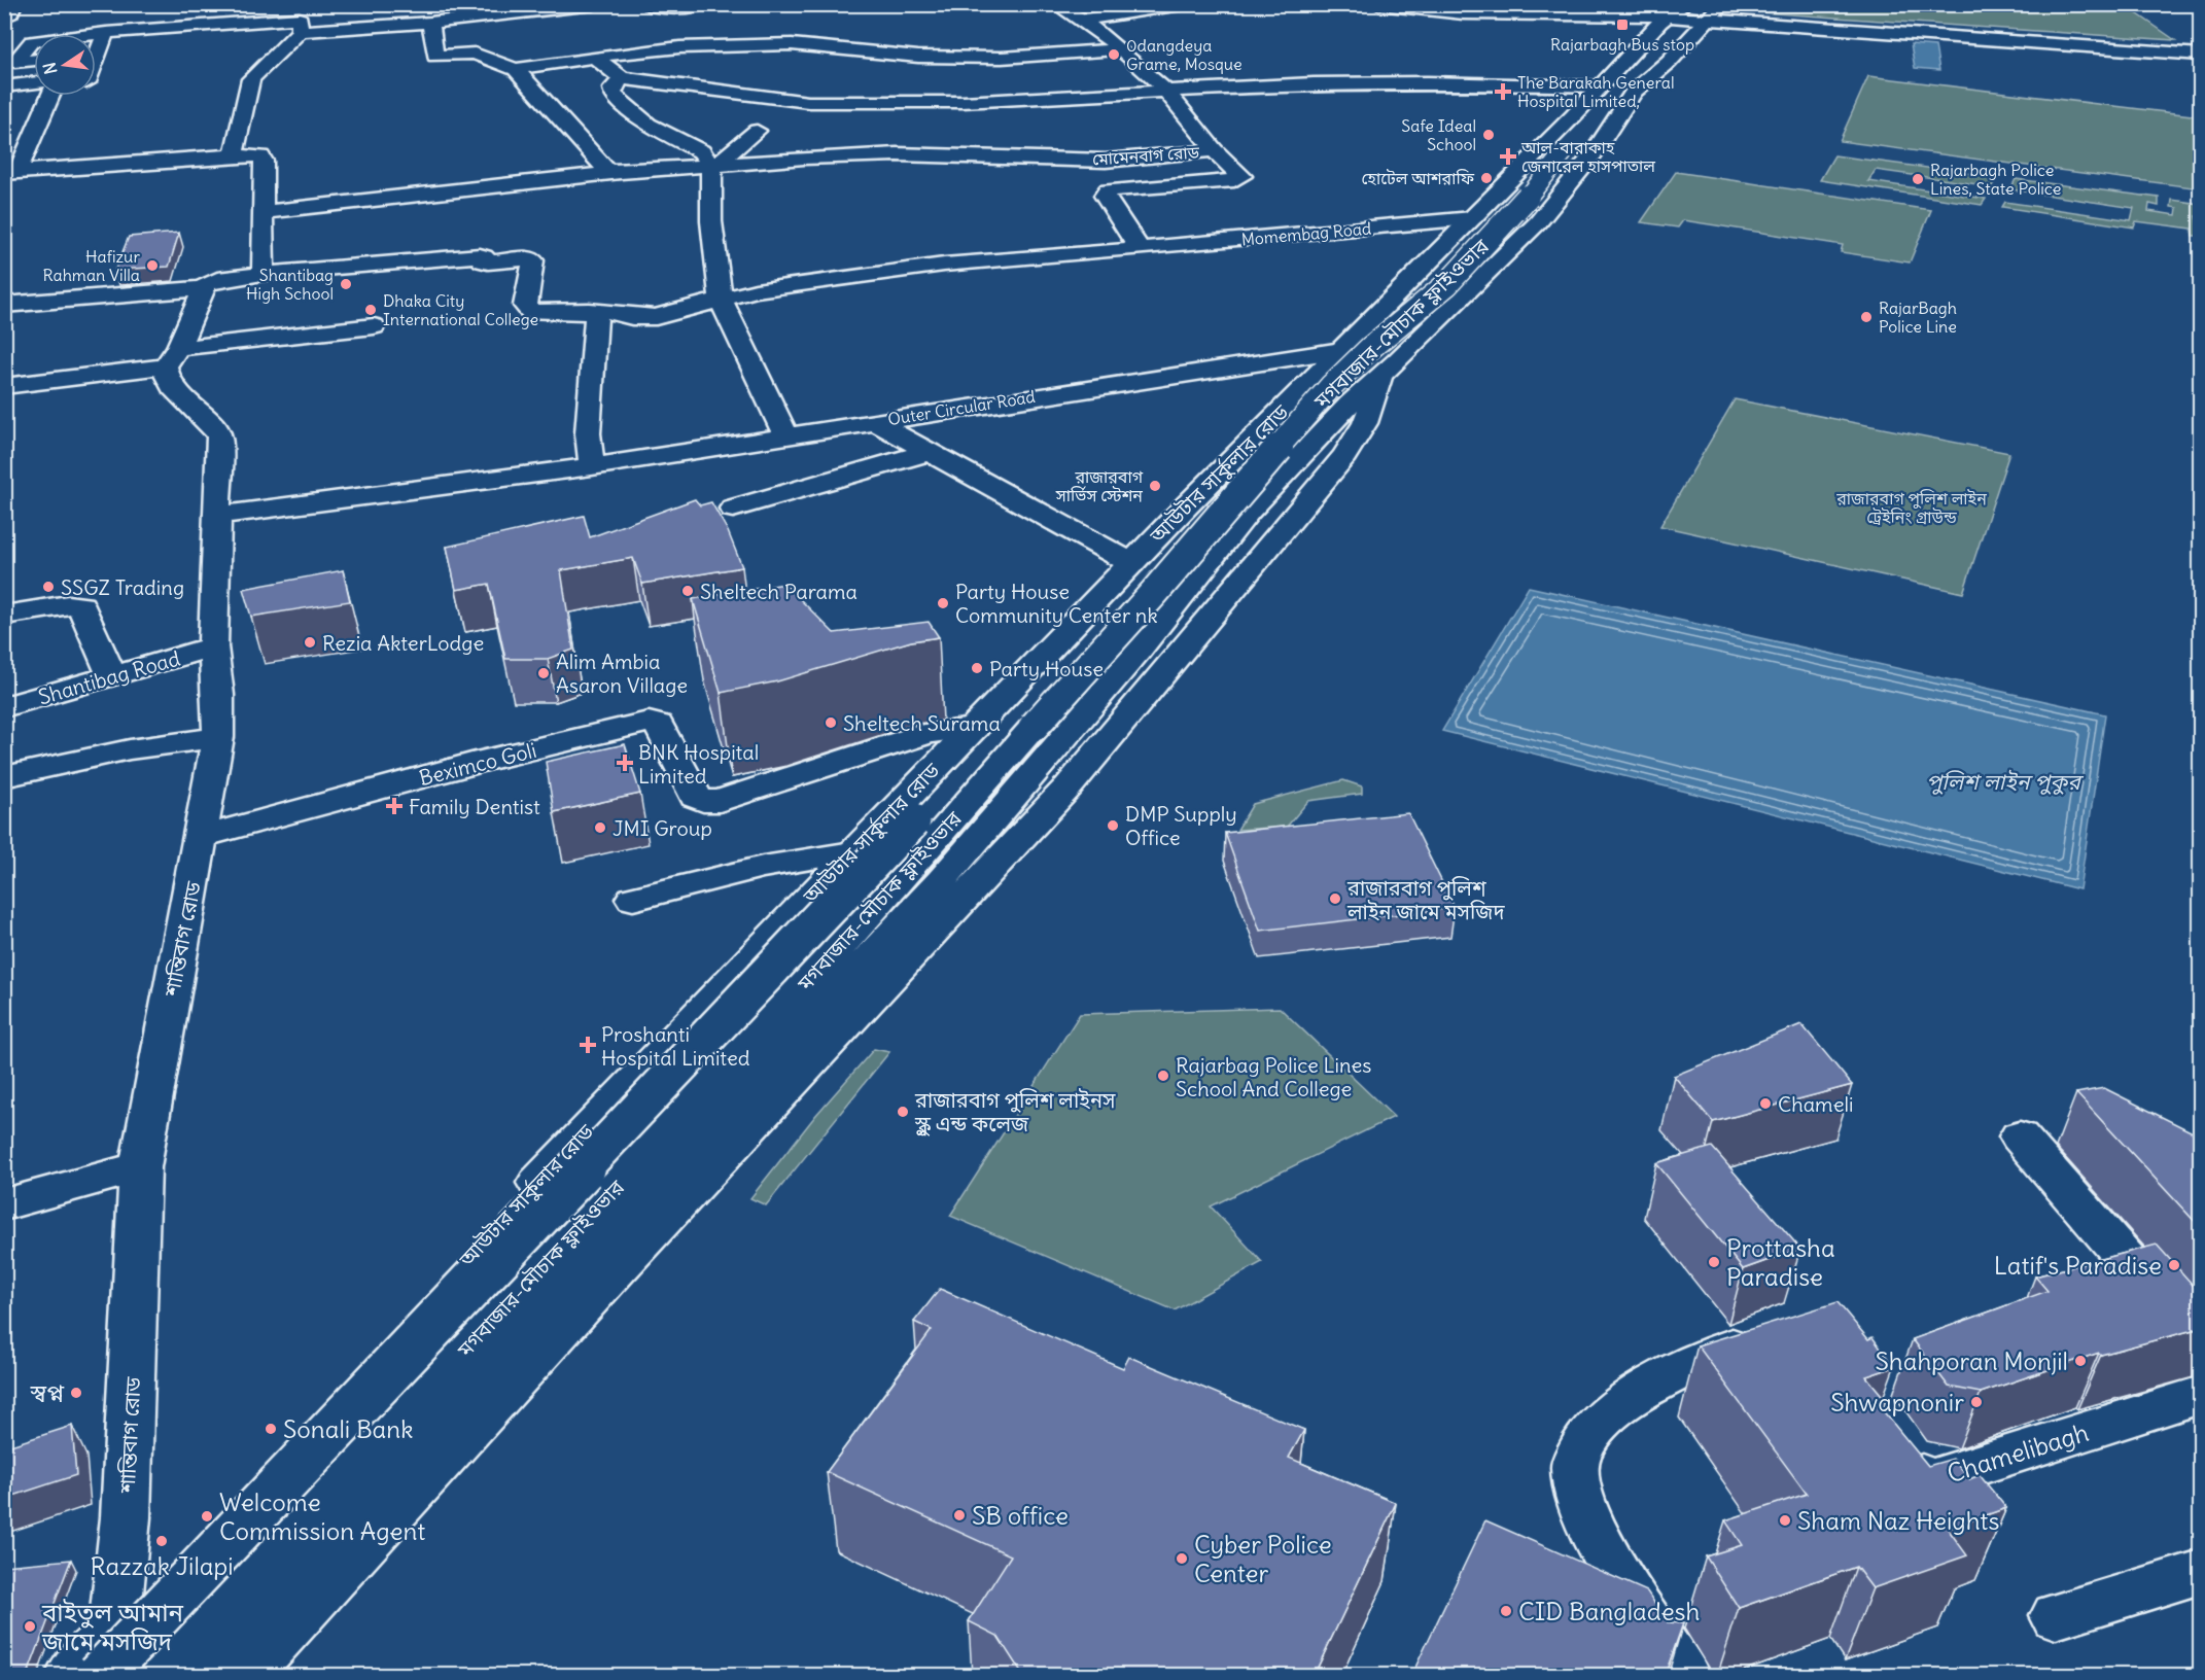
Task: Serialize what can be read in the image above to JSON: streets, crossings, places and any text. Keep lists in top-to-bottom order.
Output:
{
  "streets": {
    "street": [
      "মোমেনবাগ রোড",
      "Momembag Road",
      "মগবাজার-মৌচাক ফ্লাইওভার",
      "Outer Circular Road",
      "আউটার সার্কুলার রোড",
      "Shantibag Road",
      "Beximco Goli",
      "শান্তিবাগ রোড",
      "Chamelibagh"
    ]
  },
  "crossings": [
    ["মোমেনবাগ রোড", "Momembag Road"],
    ["Momembag Road", "আউটার সার্কুলার রোড"],
    ["মগবাজার-মৌচাক ফ্লাইওভার", "আউটার সার্কুলার রোড"],
    ["Outer Circular Road", "আউটার সার্কুলার রোড"],
    ["আউটার সার্কুলার রোড", "Beximco Goli"],
    ["আউটার সার্কুলার রোড", "শান্তিবাগ রোড"],
    ["Shantibag Road", "শান্তিবাগ রোড"],
    ["Beximco Goli", "শান্তিবাগ রোড"]
  ],
  "water": ["পুলিশ লাইন পুকুর"],
  "parks": ["রাজারবাগ পুলিশ লাইন ট্রেইনিং গ্রাউন্ড"],
  "places": {
    "transit": ["Rajarbagh Bus stop"],
    "other": [
      "0dangdeya Grame, Mosque",
      "Safe Ideal School",
      "হোটেল আশরাফি",
      "Rajarbagh Police Lines, State Police",
      "Hafizur Rahman Villa",
      "Shantibag High School",
      "Dhaka City International College",
      "RajarBagh Police Line",
      "রাজারবাগ সার্ভিস স্টেশন",
      "SSGZ Trading",
      "Sheltech Parama",
      "Party House Community Center nk",
      "Rezia AkterLodge",
      "Party House",
      "Alim Ambia Asaron Village",
      "Sheltech Surama",
      "DMP Supply Office",
      "JMI Group",
      "রাজারবাগ পুলিশ লাইন জামে মসজিদ",
      "Rajarbag Police Lines School And College",
      "Chameli",
      "রাজারবাগ পুলিশ লাইনস স্কুল এন্ড কলেজ",
      "Prottasha Paradise",
      "Latif's Paradise",
      "Shahporan Monjil",
      "স্বপ্ন",
      "Shwapnonir",
      "Sonali Bank",
      "SB office",
      "Welcome Commission Agent",
      "Sham Naz Heights",
      "Razzak Jilapi",
      "Cyber Police Center",
      "CID Bangladesh",
      "বাইতুল আমান জামে মসজিদ"
    ],
    "health": [
      "The Barakah General Hospital Limited,",
      "আল-বারাকাহ জেনারেল হাসপাতাল",
      "BNK Hospital Limited",
      "Family Dentist",
      "Proshanti Hospital Limited"
    ]
  },
  "north": "left"
}
